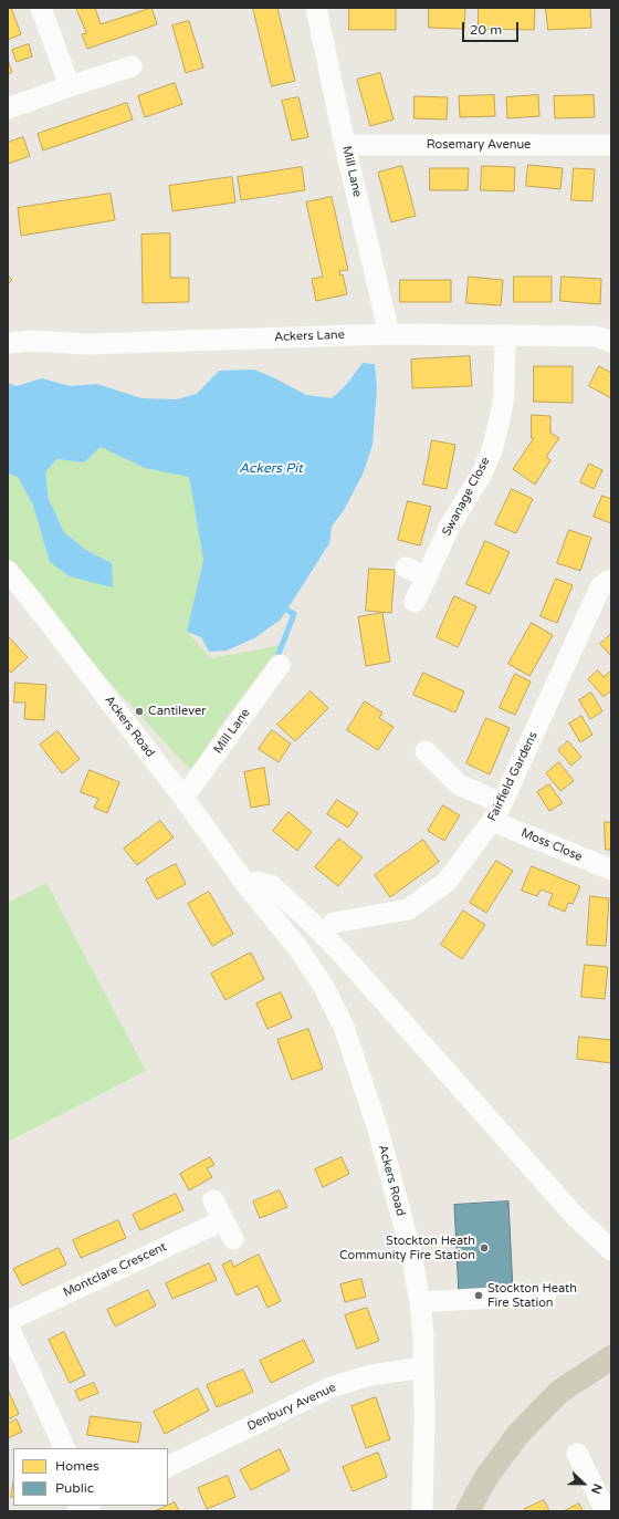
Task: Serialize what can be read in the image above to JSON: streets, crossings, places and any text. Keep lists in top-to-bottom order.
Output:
{
  "streets": {
    "street": [
      "Rosemary Avenue",
      "Mill Lane",
      "Ackers Lane",
      "Swanage Close",
      "Ackers Road",
      "Fairfield Gardens",
      "Moss Close",
      "Montclare Crescent",
      "Denbury Avenue"
    ]
  },
  "crossings": [
    ["Rosemary Avenue", "Mill Lane"],
    ["Mill Lane", "Ackers Lane"],
    ["Mill Lane", "Ackers Road"],
    ["Ackers Lane", "Swanage Close"],
    ["Ackers Road", "Denbury Avenue"],
    ["Fairfield Gardens", "Moss Close"]
  ],
  "water": ["Ackers Pit"],
  "places": ["Cantilever", "Stockton Heath Community Fire Station", "Stockton Heath Fire Station"],
  "legend": ["Homes", "Public"],
  "scale_bar": "20 m",
  "north": "right"
}
